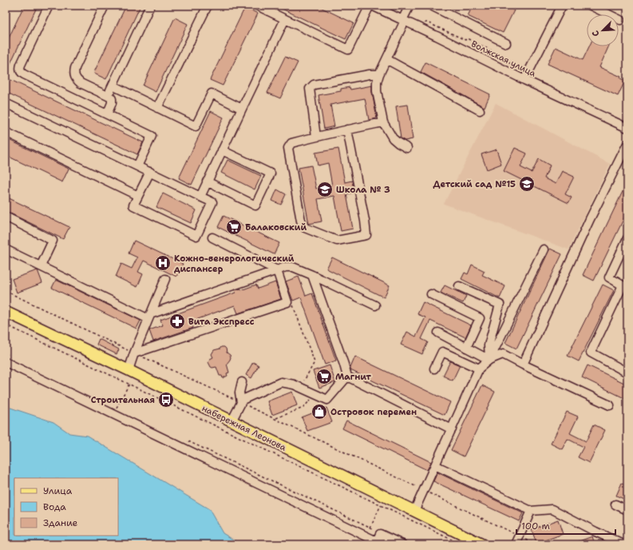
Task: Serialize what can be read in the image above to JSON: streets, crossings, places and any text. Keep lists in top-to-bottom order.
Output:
{
  "streets": {
    "main road": ["набережная Леонова"],
    "street": ["Волжская улица"]
  },
  "places": {
    "school or university": ["Детский сад №15", "Школа № 3"],
    "supermarket": ["Балаковский", "Магнит"],
    "hospital": ["Кожно-венерологический диспансер"],
    "pharmacy": ["Вита Экспресс"],
    "bus stop": ["Строительная"],
    "shop": ["Островок перемен"]
  },
  "legend": ["Улица", "Вода", "Здание"],
  "scale_bar": "100 m",
  "north": "bottom left"
}
